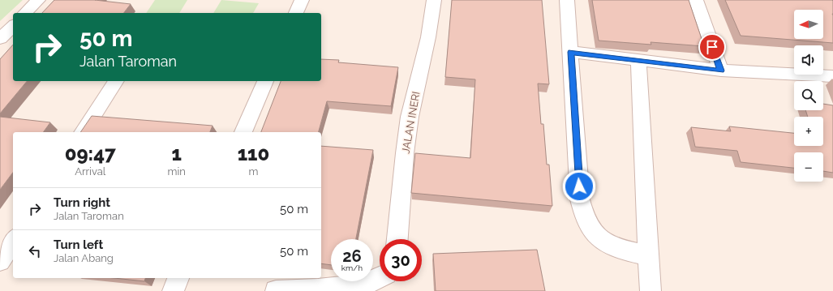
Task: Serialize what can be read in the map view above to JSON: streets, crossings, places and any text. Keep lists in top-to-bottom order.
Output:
{
  "streets": {
    "street": ["JALAN INERI"]
  },
  "north": "left",
  "page": {
    "map_buttons": ["+", "−"],
    "turn": ["50 m", "Jalan Taroman"],
    "eta": [
      "09:47",
      "Arrival",
      "1",
      "min",
      "110",
      "m"
    ],
    "list": [
      {
        "name": "Turn right",
        "note": "Jalan Taroman",
        "value": "50 m"
      },
      {
        "name": "Turn left",
        "note": "Jalan Abang",
        "value": "50 m"
      }
    ],
    "speed": "26 km/h",
    "limit": "30"
  }
}
